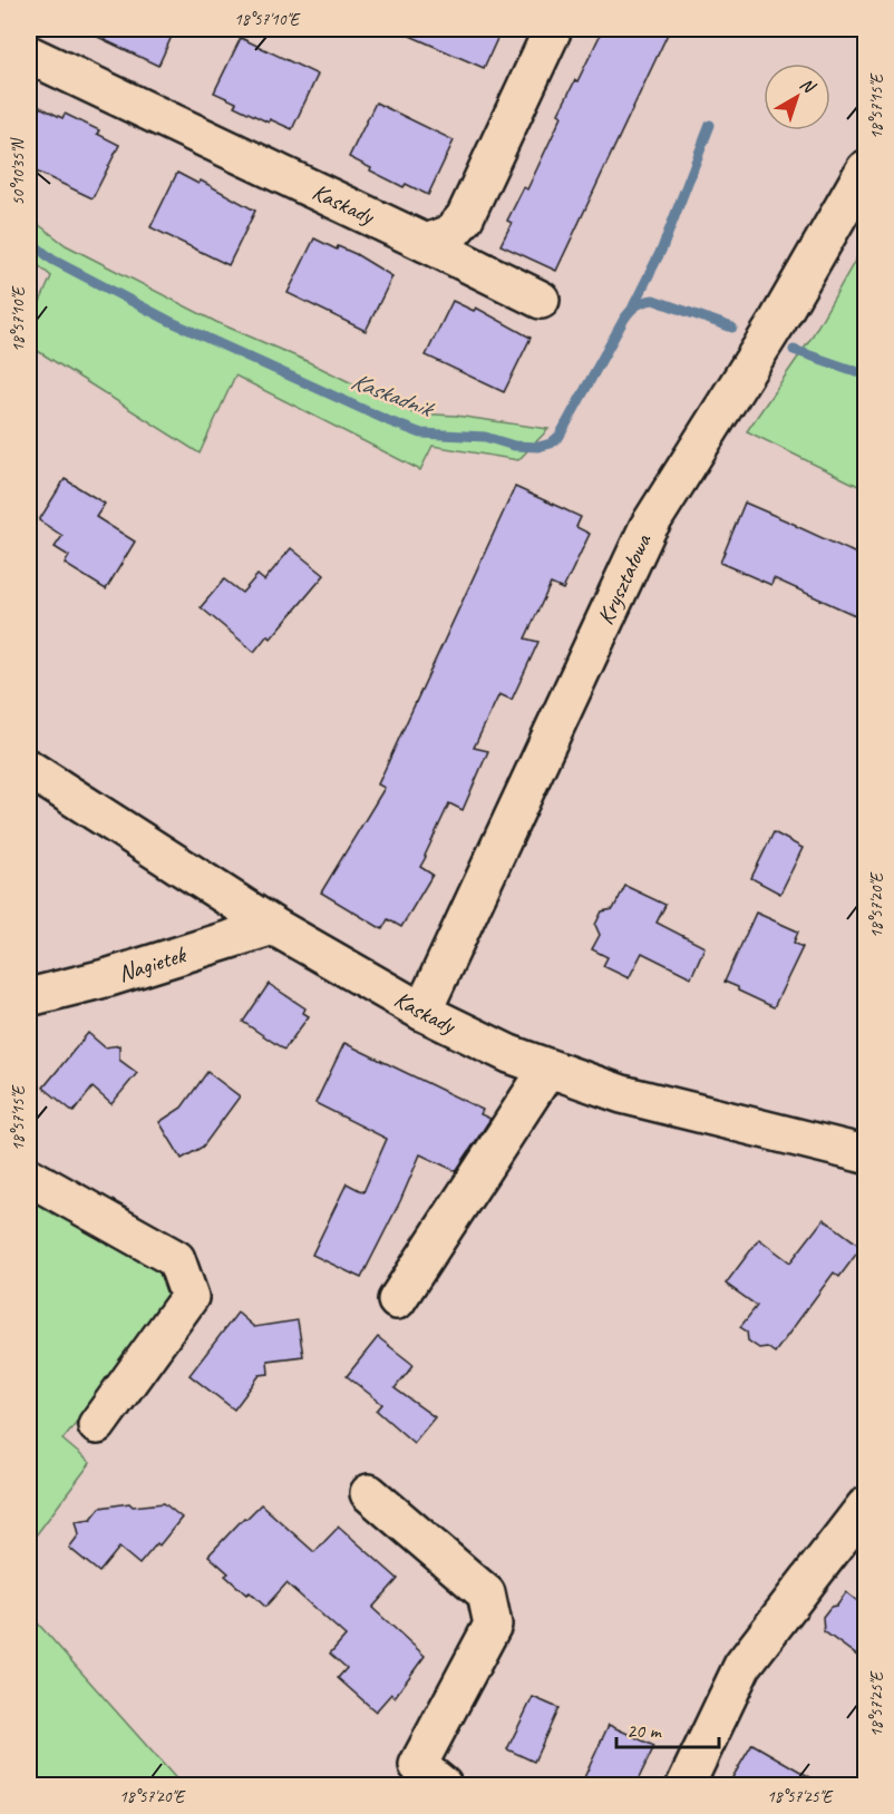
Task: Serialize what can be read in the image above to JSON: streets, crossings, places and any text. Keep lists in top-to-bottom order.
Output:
{
  "streets": {
    "street": ["Kaskady", "Kryształowa", "Nagietek"]
  },
  "crossings": [
    ["Kaskady", "Kryształowa"],
    ["Kaskady", "Nagietek"]
  ],
  "water": ["Kaskadnik"],
  "scale_bar": "20 m",
  "north": "top right",
  "coordinates": [
    "18°57'10\"E",
    "18°57'15\"E",
    "50°10'35\"N",
    "18°57'20\"E",
    "18°57'25\"E"
  ]
}
